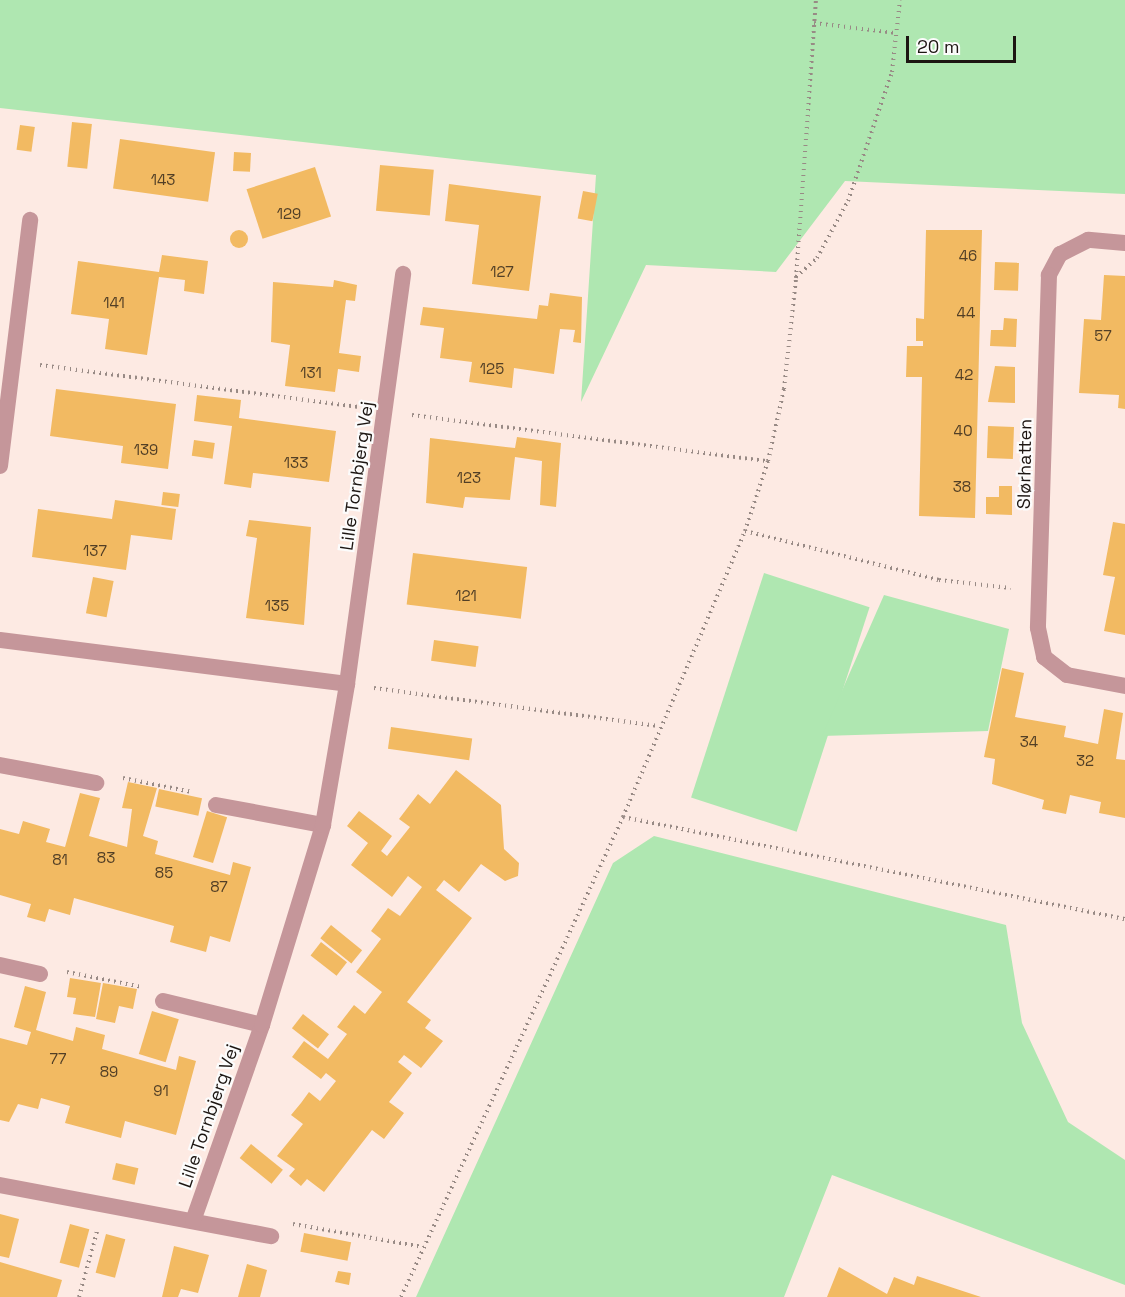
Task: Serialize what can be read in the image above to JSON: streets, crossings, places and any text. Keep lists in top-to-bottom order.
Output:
{
  "streets": {
    "street": ["Slørhatten", "Lille Tornbjerg Vej"]
  },
  "house_numbers": [
    "143",
    "129",
    "46",
    "127",
    "141",
    "44",
    "57",
    "125",
    "131",
    "42",
    "40",
    "139",
    "133",
    "123",
    "38",
    "137",
    "121",
    "135",
    "34",
    "32",
    "83",
    "81",
    "85",
    "87",
    "77",
    "89",
    "91"
  ],
  "scale_bar": "20 m"
}
